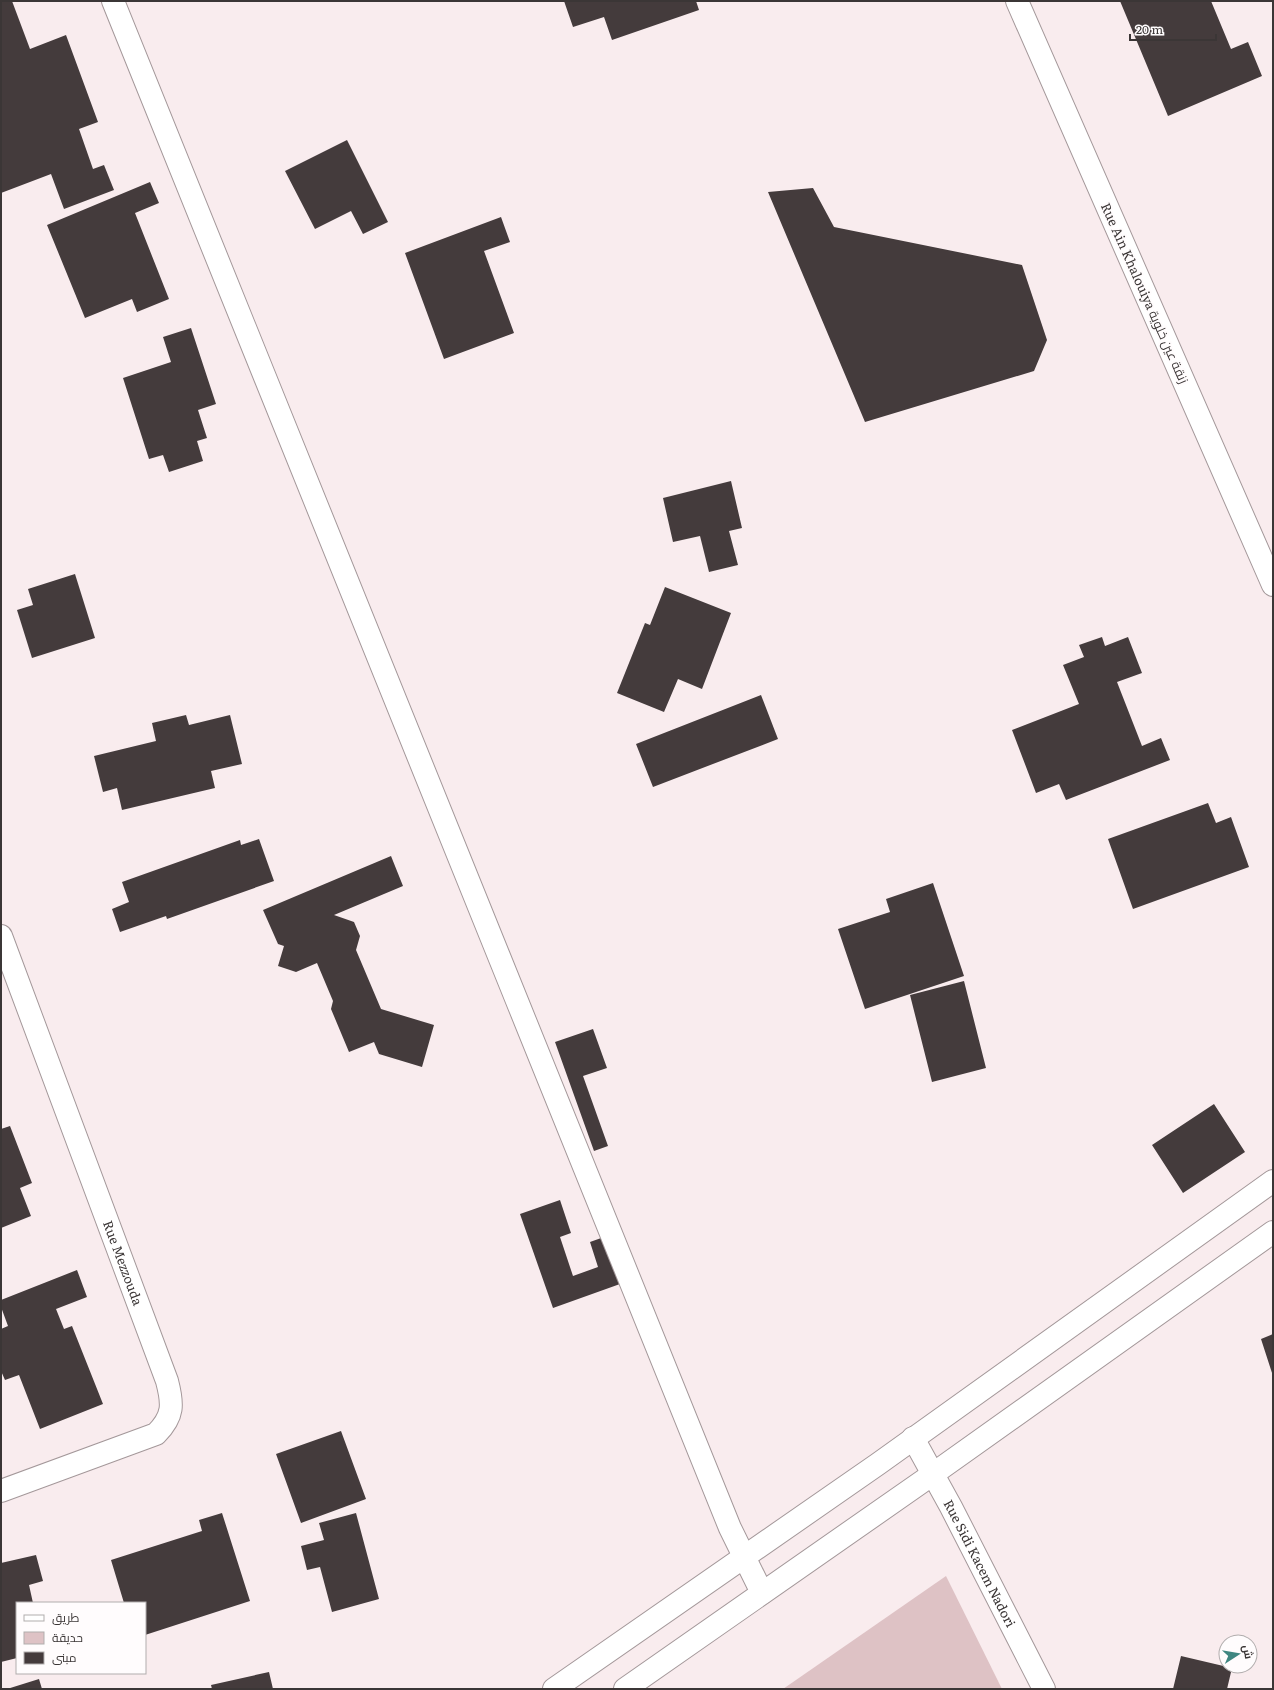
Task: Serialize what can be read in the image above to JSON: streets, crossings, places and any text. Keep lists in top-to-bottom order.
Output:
{
  "streets": {
    "street": ["Rue Ain Khalouiya زنقة عين خلوية", "Rue Mezzouda", "Rue Sidi Kacem Nadori"]
  },
  "legend": ["طريق", "حديقة", "مبنى"],
  "scale_bar": "20 m",
  "north": "right"
}
